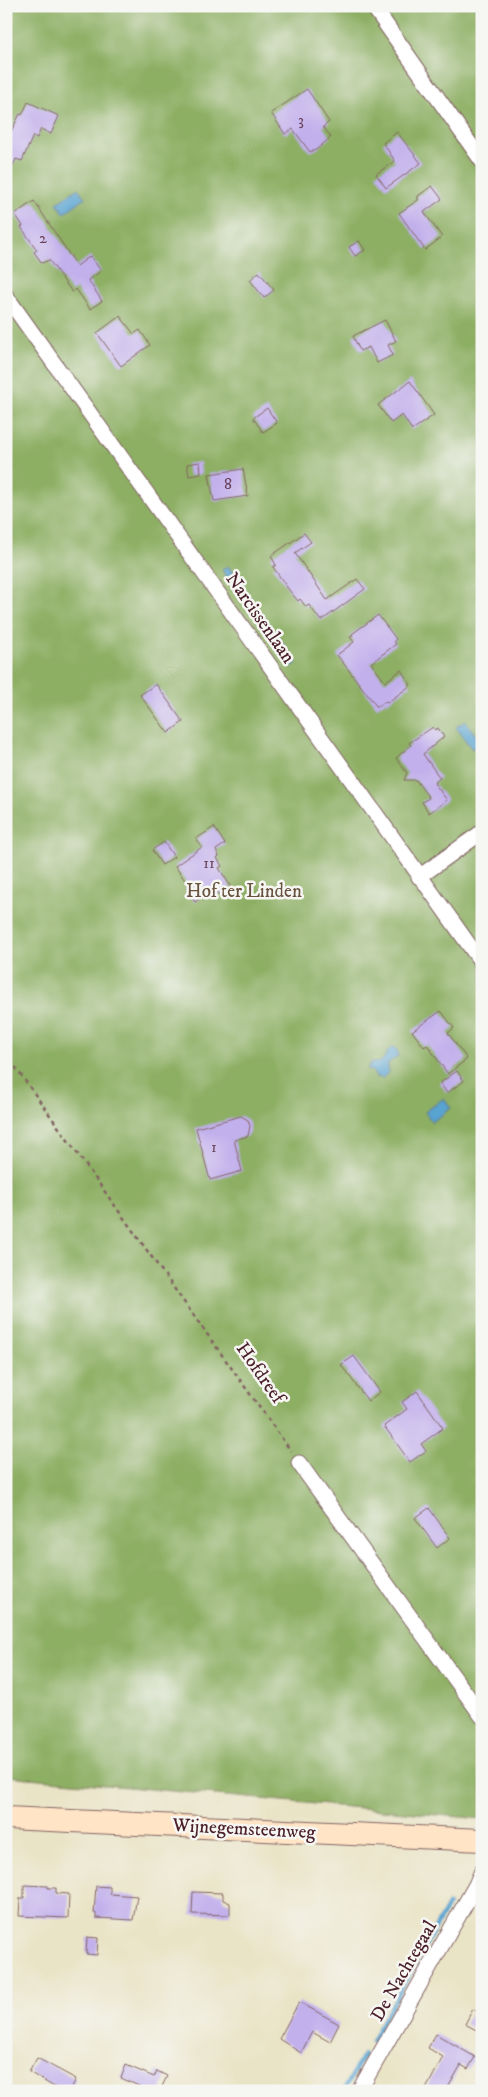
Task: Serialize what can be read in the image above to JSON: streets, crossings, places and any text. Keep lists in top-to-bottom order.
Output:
{
  "streets": {
    "street": ["Narcissenlaan", "Wijnegemsteenweg", "De Nachtegaal"],
    "path": ["Hofdreef"]
  },
  "parks": ["Hof ter Linden"],
  "house_numbers": [
    "3",
    "2",
    "8",
    "11",
    "1"
  ]
}
